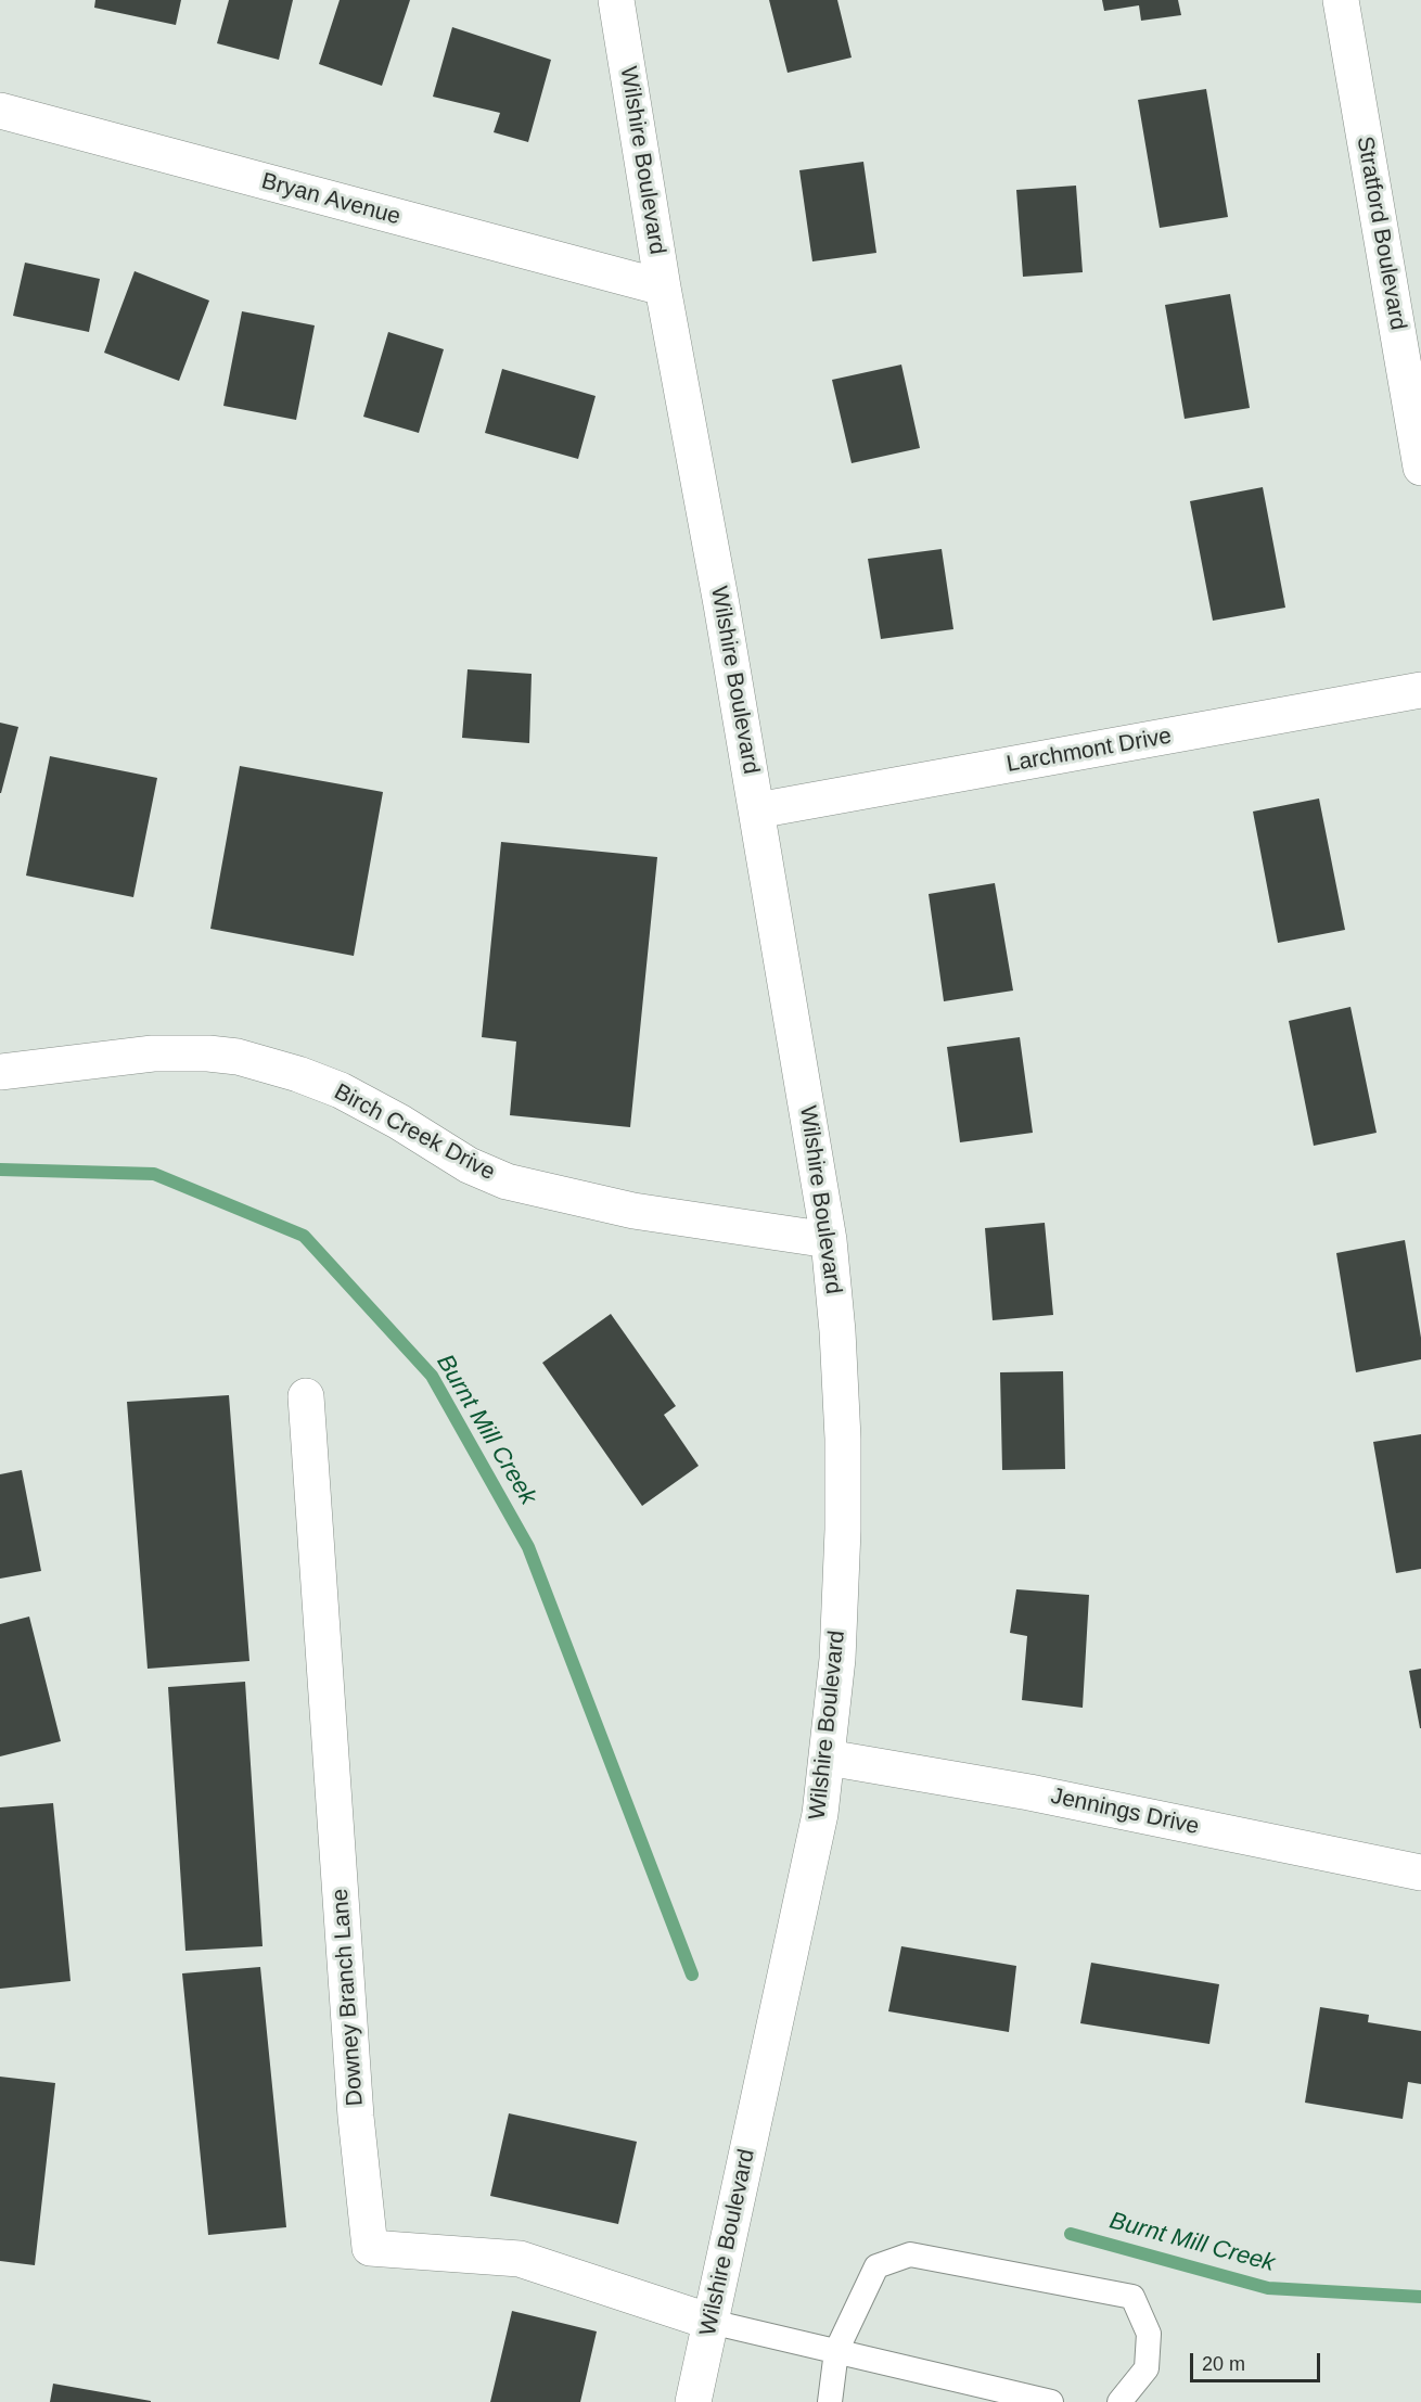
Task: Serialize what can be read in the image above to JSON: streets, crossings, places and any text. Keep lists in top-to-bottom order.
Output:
{
  "streets": {
    "street": [
      "Wilshire Boulevard",
      "Bryan Avenue",
      "Stratford Boulevard",
      "Larchmont Drive",
      "Birch Creek Drive",
      "Jennings Drive",
      "Downey Branch Lane"
    ]
  },
  "crossings": [
    ["Wilshire Boulevard", "Bryan Avenue"],
    ["Wilshire Boulevard", "Larchmont Drive"],
    ["Wilshire Boulevard", "Birch Creek Drive"],
    ["Wilshire Boulevard", "Jennings Drive"],
    ["Wilshire Boulevard", "Downey Branch Lane"]
  ],
  "water": ["Burnt Mill Creek"],
  "scale_bar": "20 m"
}
